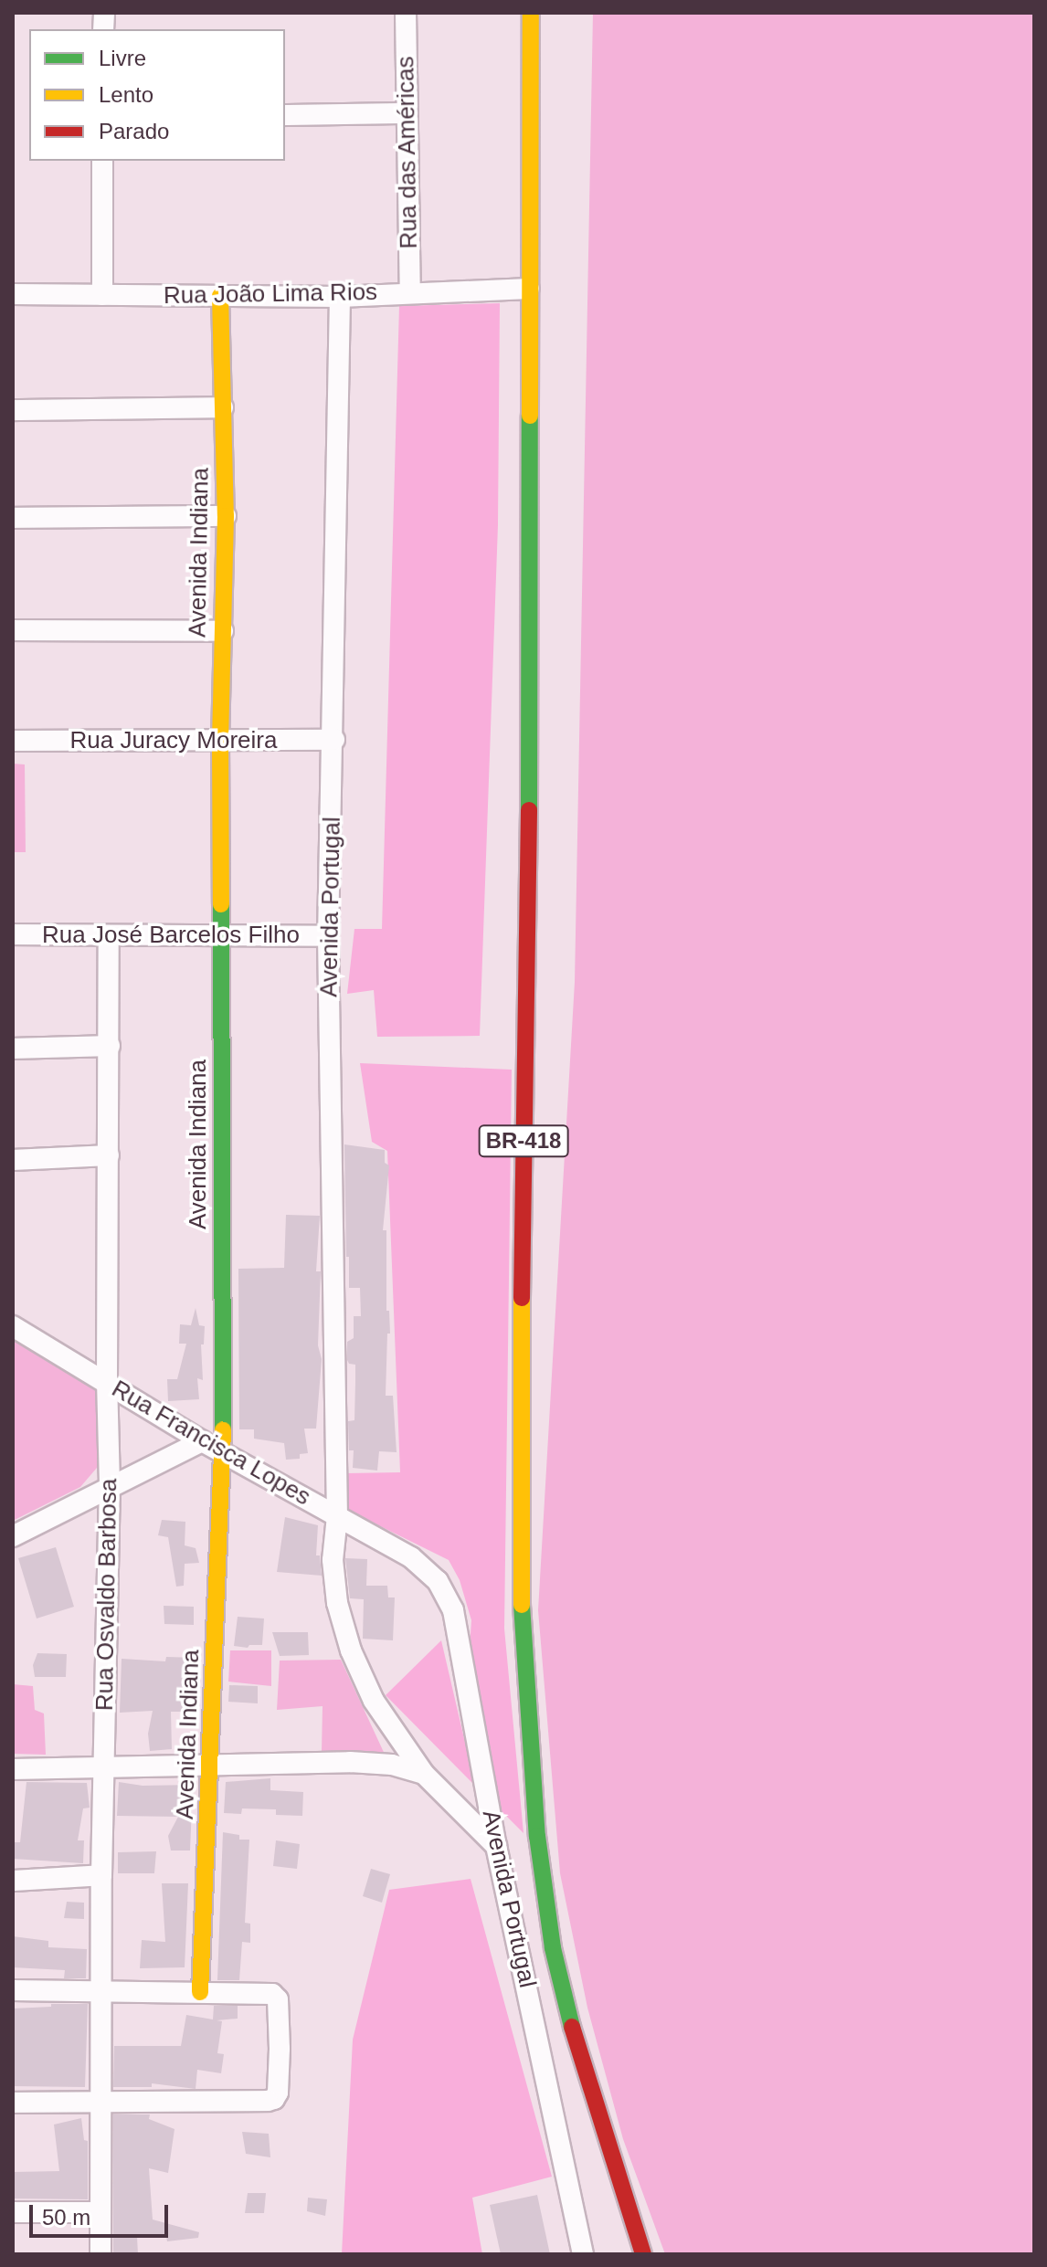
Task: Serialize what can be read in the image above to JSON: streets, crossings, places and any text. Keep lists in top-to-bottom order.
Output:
{
  "streets": {
    "main road": ["Avenida Indiana", "BR-418"],
    "street": [
      "Rua das Américas",
      "Rua João Lima Rios",
      "Rua Juracy Moreira",
      "Avenida Portugal",
      "Rua José Barcelos Filho",
      "Rua Francisca Lopes",
      "Rua Osvaldo Barbosa"
    ]
  },
  "crossings": [
    ["Rua das Américas", "Rua João Lima Rios"],
    ["Rua João Lima Rios", "Avenida Indiana"],
    ["Rua João Lima Rios", "Avenida Portugal"],
    ["Rua João Lima Rios", "BR-418"],
    ["Avenida Indiana", "Rua Juracy Moreira"],
    ["Avenida Indiana", "Rua José Barcelos Filho"],
    ["Avenida Indiana", "Rua Francisca Lopes"],
    ["Rua Juracy Moreira", "Avenida Portugal"],
    ["Avenida Portugal", "Rua José Barcelos Filho"],
    ["Avenida Portugal", "Rua Francisca Lopes"],
    ["Rua José Barcelos Filho", "Rua Osvaldo Barbosa"],
    ["Rua Francisca Lopes", "Rua Osvaldo Barbosa"]
  ],
  "legend": ["Livre", "Lento", "Parado"],
  "scale_bar": "50 m"
}
